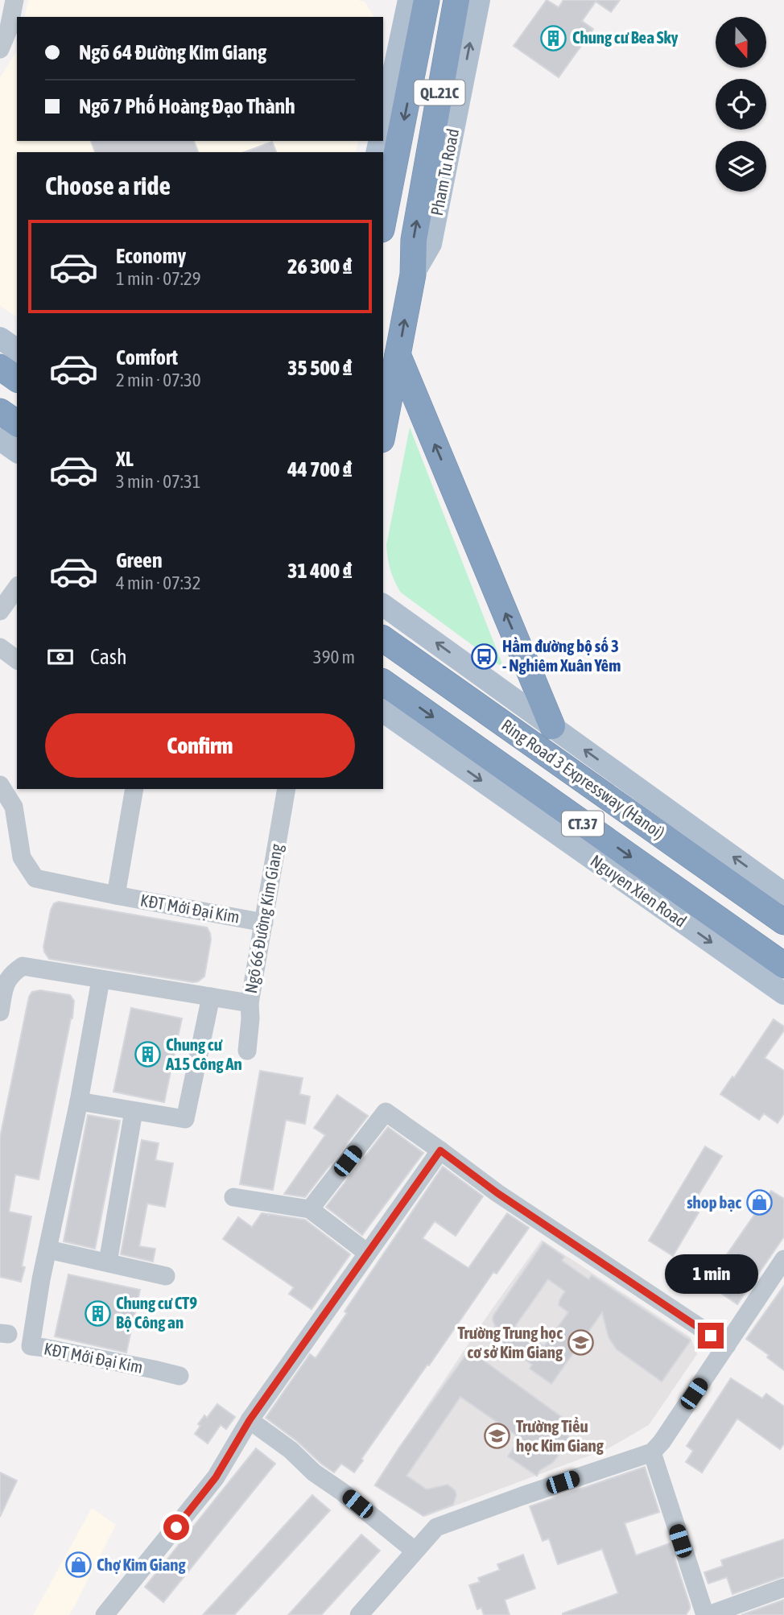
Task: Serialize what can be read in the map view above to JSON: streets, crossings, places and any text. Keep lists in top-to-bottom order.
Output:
{
  "streets": {
    "highway": [
      "QL.21C",
      "Pham Tu Road",
      "Ring Road 3 Expressway (Hanoi)",
      "CT.37"
    ],
    "main road": ["Nguyen Xien Road"],
    "street": ["KĐT Mới Đại Kim", "Ngõ 66 Đường Kim Giang"]
  },
  "crossings": [
    ["KĐT Mới Đại Kim", "Ngõ 66 Đường Kim Giang"]
  ],
  "places": {
    "building": ["Chung cư Bea Sky", "Chung cư A15 Công An", "Chung cư CT9 Bộ Công an"],
    "bus stop": ["Hầm đường bộ số 3 - Nghiêm Xuân Yêm"],
    "shop": ["shop bạc", "Chợ Kim Giang"],
    "school or university": ["Trường Trung học cơ sở Kim Giang", "Trường Tiểu học Kim Giang"]
  },
  "north": "bottom",
  "page": {
    "banner": ["Ngõ 64 Đường Kim Giang", "Ngõ 7 Phố Hoàng Đạo Thành"],
    "heading": "Choose a ride",
    "list": [
      {
        "name": "Economy",
        "note": "1 min · 07:29",
        "value": "26 300 ₫"
      },
      {
        "name": "Comfort",
        "note": "2 min · 07:30",
        "value": "35 500 ₫"
      },
      {
        "name": "XL",
        "note": "3 min · 07:31",
        "value": "44 700 ₫"
      },
      {
        "name": "Green",
        "note": "4 min · 07:32",
        "value": "31 400 ₫"
      }
    ],
    "pay": ["Cash", "390 m"],
    "buttons": "Confirm",
    "bubble": "1 min"
  }
}
